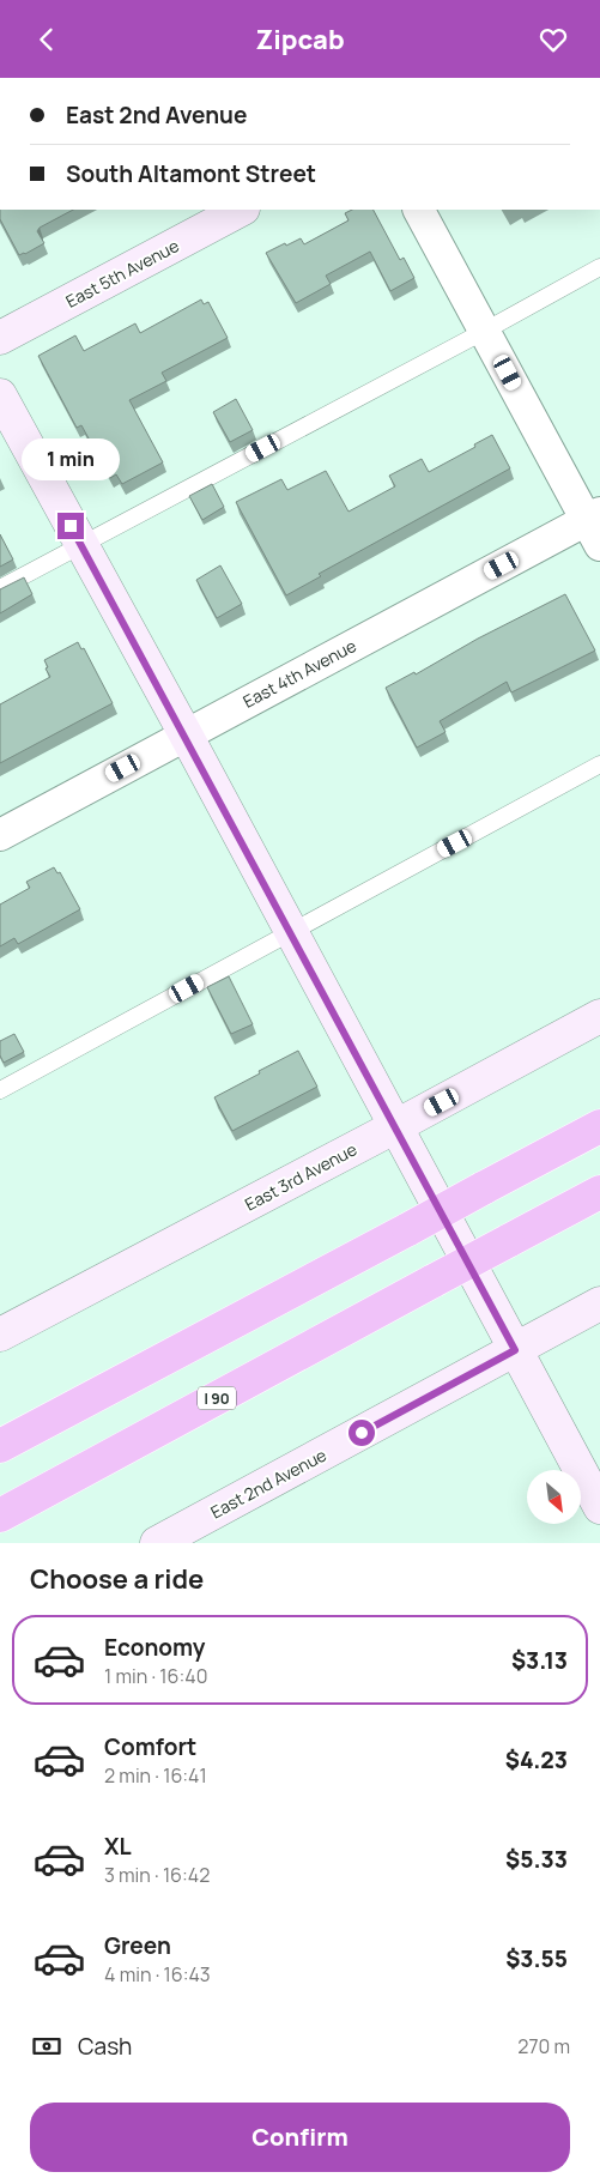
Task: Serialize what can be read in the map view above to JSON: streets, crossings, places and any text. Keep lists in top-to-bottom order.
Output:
{
  "streets": {
    "highway": ["I 90"],
    "street": [
      "East 5th Avenue",
      "East 4th Avenue",
      "East 3rd Avenue",
      "East 2nd Avenue"
    ]
  },
  "north": "bottom right",
  "page": {
    "header": "Zipcab",
    "banner": ["East 2nd Avenue", "South Altamont Street"],
    "bubble": "1 min",
    "heading": "Choose a ride",
    "list": [
      {
        "name": "Economy",
        "note": "1 min · 16:40",
        "value": "$3.13"
      },
      {
        "name": "Comfort",
        "note": "2 min · 16:41",
        "value": "$4.23"
      },
      {
        "name": "XL",
        "note": "3 min · 16:42",
        "value": "$5.33"
      },
      {
        "name": "Green",
        "note": "4 min · 16:43",
        "value": "$3.55"
      }
    ],
    "pay": ["Cash", "270 m"],
    "buttons": "Confirm"
  }
}
